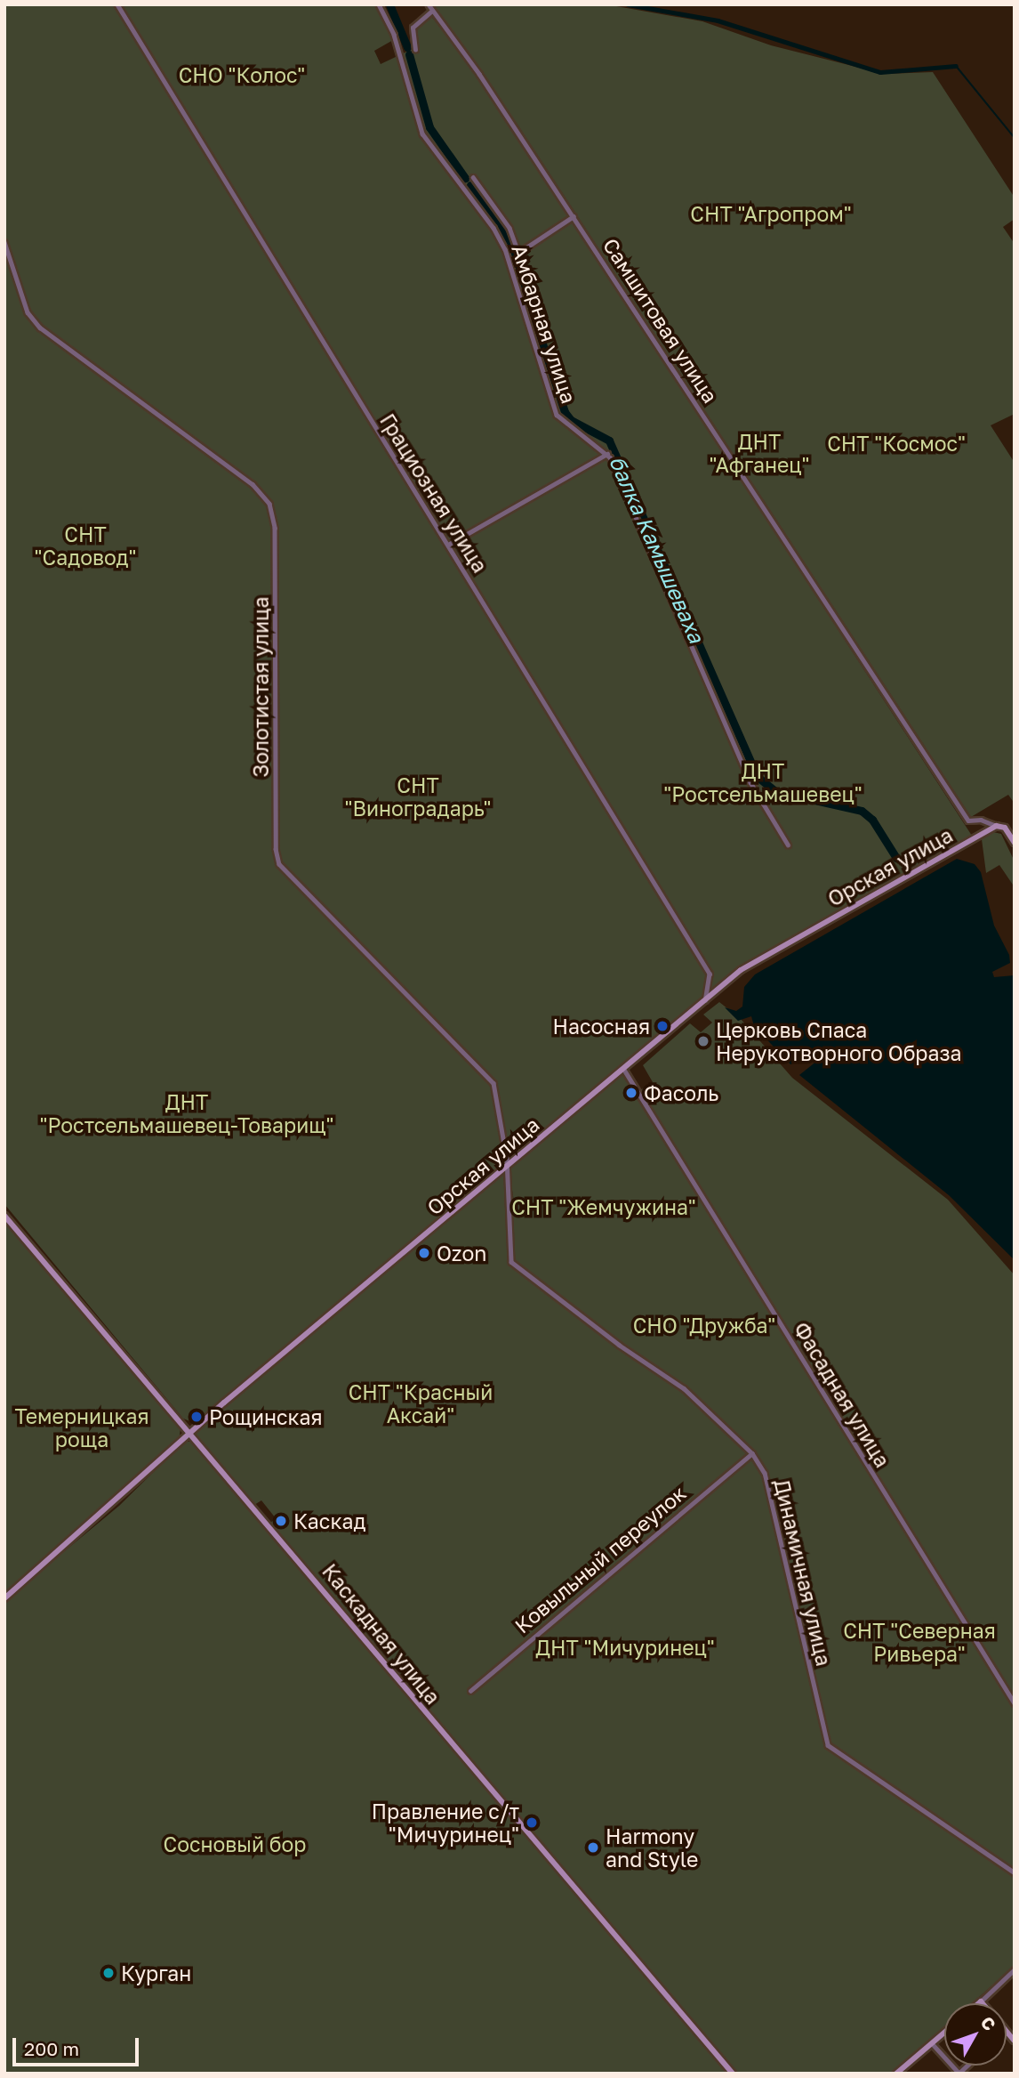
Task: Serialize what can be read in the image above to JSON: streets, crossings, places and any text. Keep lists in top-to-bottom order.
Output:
{
  "streets": {
    "main road": ["Орская улица", "Каскадная улица"],
    "street": [
      "Самшитовая улица",
      "Амбарная улица",
      "Грациозная улица",
      "Золотистая улица",
      "Фасадная улица",
      "Ковыльный переулок",
      "Динамичная улица"
    ]
  },
  "crossings": [
    ["Самшитовая улица", "Орская улица"],
    ["Грациозная улица", "Орская улица"],
    ["Золотистая улица", "Орская улица"],
    ["Золотистая улица", "Динамичная улица"],
    ["Орская улица", "Фасадная улица"],
    ["Орская улица", "Каскадная улица"],
    ["Ковыльный переулок", "Динамичная улица"]
  ],
  "water": ["балка Камышеваха"],
  "parks": [
    "СНО \"Колос\"",
    "СНТ \"Агропром\"",
    "ДНТ \"Афганец\"",
    "СНТ \"Космос\"",
    "СНТ \"Садовод\"",
    "ДНТ \"Ростсельмашевец\"",
    "СНТ \"Виноградарь\"",
    "ДНТ \"Ростсельмашевец-Товарищ\"",
    "СНТ \"Жемчужина\"",
    "СНО \"Дружба\"",
    "СНТ \"Красный Аксай\"",
    "Темерницкая роща",
    "СНТ \"Северная Ривьера\"",
    "ДНТ \"Мичуринец\"",
    "Сосновый бор"
  ],
  "places": [
    "Насосная",
    "Церковь Спаса Нерукотворного Образа",
    "Фасоль",
    "Ozon",
    "Рощинская",
    "Каскад",
    "Правление с/т \"Мичуринец\"",
    "Harmony and Style",
    "Курган"
  ],
  "scale_bar": "200 m",
  "north": "top right"
}
